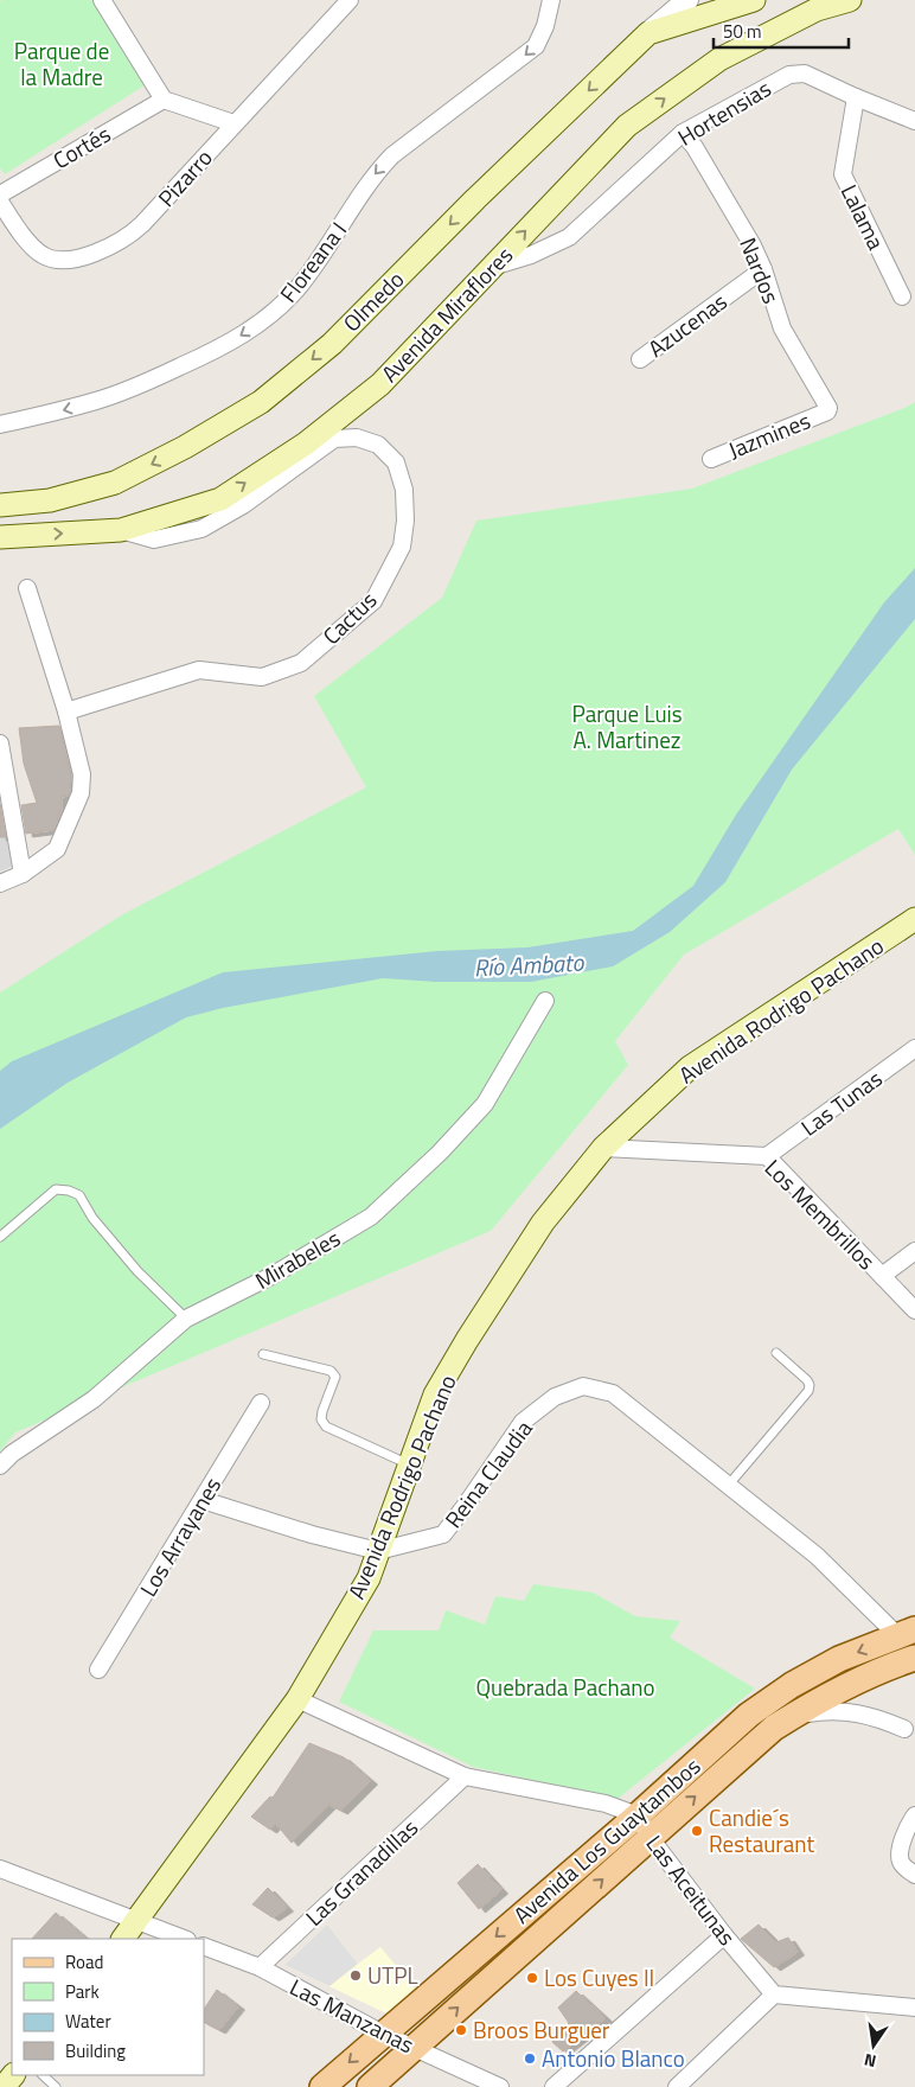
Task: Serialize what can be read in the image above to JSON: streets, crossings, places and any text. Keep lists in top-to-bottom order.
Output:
{
  "streets": {
    "main road": [
      "Olmedo",
      "Avenida Miraflores",
      "Avenida Rodrigo Pachano",
      "Avenida Los Guaytambos"
    ],
    "street": [
      "Hortensias",
      "Cortés",
      "Pizarro",
      "Lalama",
      "Floreana I",
      "Nardos",
      "Azucenas",
      "Jazmines",
      "Cactus",
      "Las Tunas",
      "Los Membrillos",
      "Mirabeles",
      "Reina Claudia",
      "Los Arrayanes",
      "Las Granadillas",
      "Las Aceitunas",
      "Las Manzanas"
    ]
  },
  "crossings": [
    ["Hortensias", "Lalama"],
    ["Hortensias", "Nardos"],
    ["Hortensias", "Avenida Miraflores"],
    ["Nardos", "Azucenas"],
    ["Nardos", "Jazmines"],
    ["Avenida Miraflores", "Cactus"],
    ["Avenida Rodrigo Pachano", "Los Membrillos"],
    ["Avenida Rodrigo Pachano", "Reina Claudia"],
    ["Avenida Rodrigo Pachano", "Las Aceitunas"],
    ["Las Tunas", "Los Membrillos"],
    ["Reina Claudia", "Los Arrayanes"],
    ["Reina Claudia", "Avenida Los Guaytambos"],
    ["Avenida Los Guaytambos", "Las Aceitunas"],
    ["Avenida Los Guaytambos", "Las Manzanas"],
    ["Las Granadillas", "Las Aceitunas"],
    ["Las Granadillas", "Las Manzanas"]
  ],
  "one_way": ["Floreana I", "Olmedo", "Avenida Miraflores"],
  "water": ["Río Ambato"],
  "parks": ["Parque de la Madre", "Parque Luis A. Martinez", "Quebrada Pachano"],
  "places": [
    "Candie´s Restaurant",
    "UTPL",
    "Los Cuyes II",
    "Broos Burguer",
    "Antonio Blanco"
  ],
  "legend": [
    "Road",
    "Park",
    "Water",
    "Building"
  ],
  "scale_bar": "50 m",
  "north": "bottom"
}
